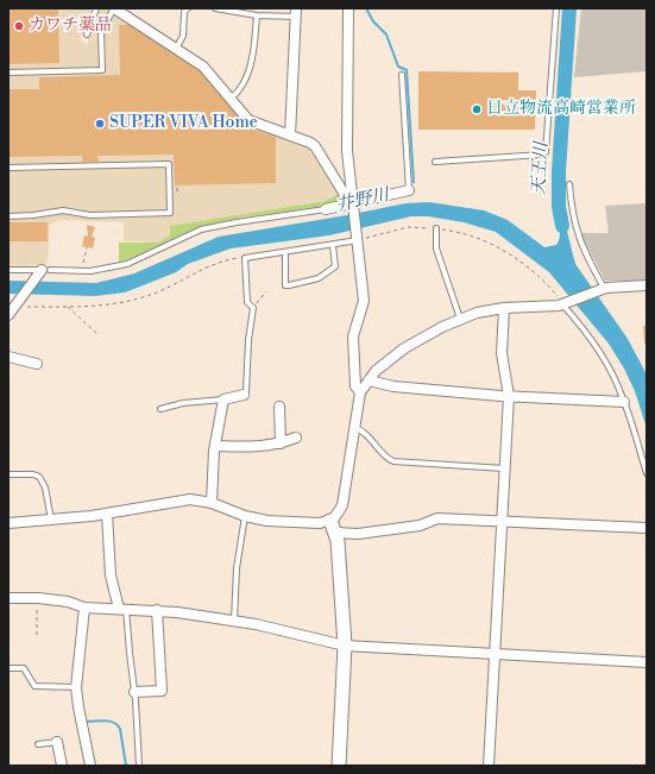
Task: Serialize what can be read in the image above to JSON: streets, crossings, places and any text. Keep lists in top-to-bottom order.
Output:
{
  "water": ["天王川", "井野川"],
  "places": ["カワチ薬品", "日立物流高崎営業所", "SUPER VIVA Home"]
}
